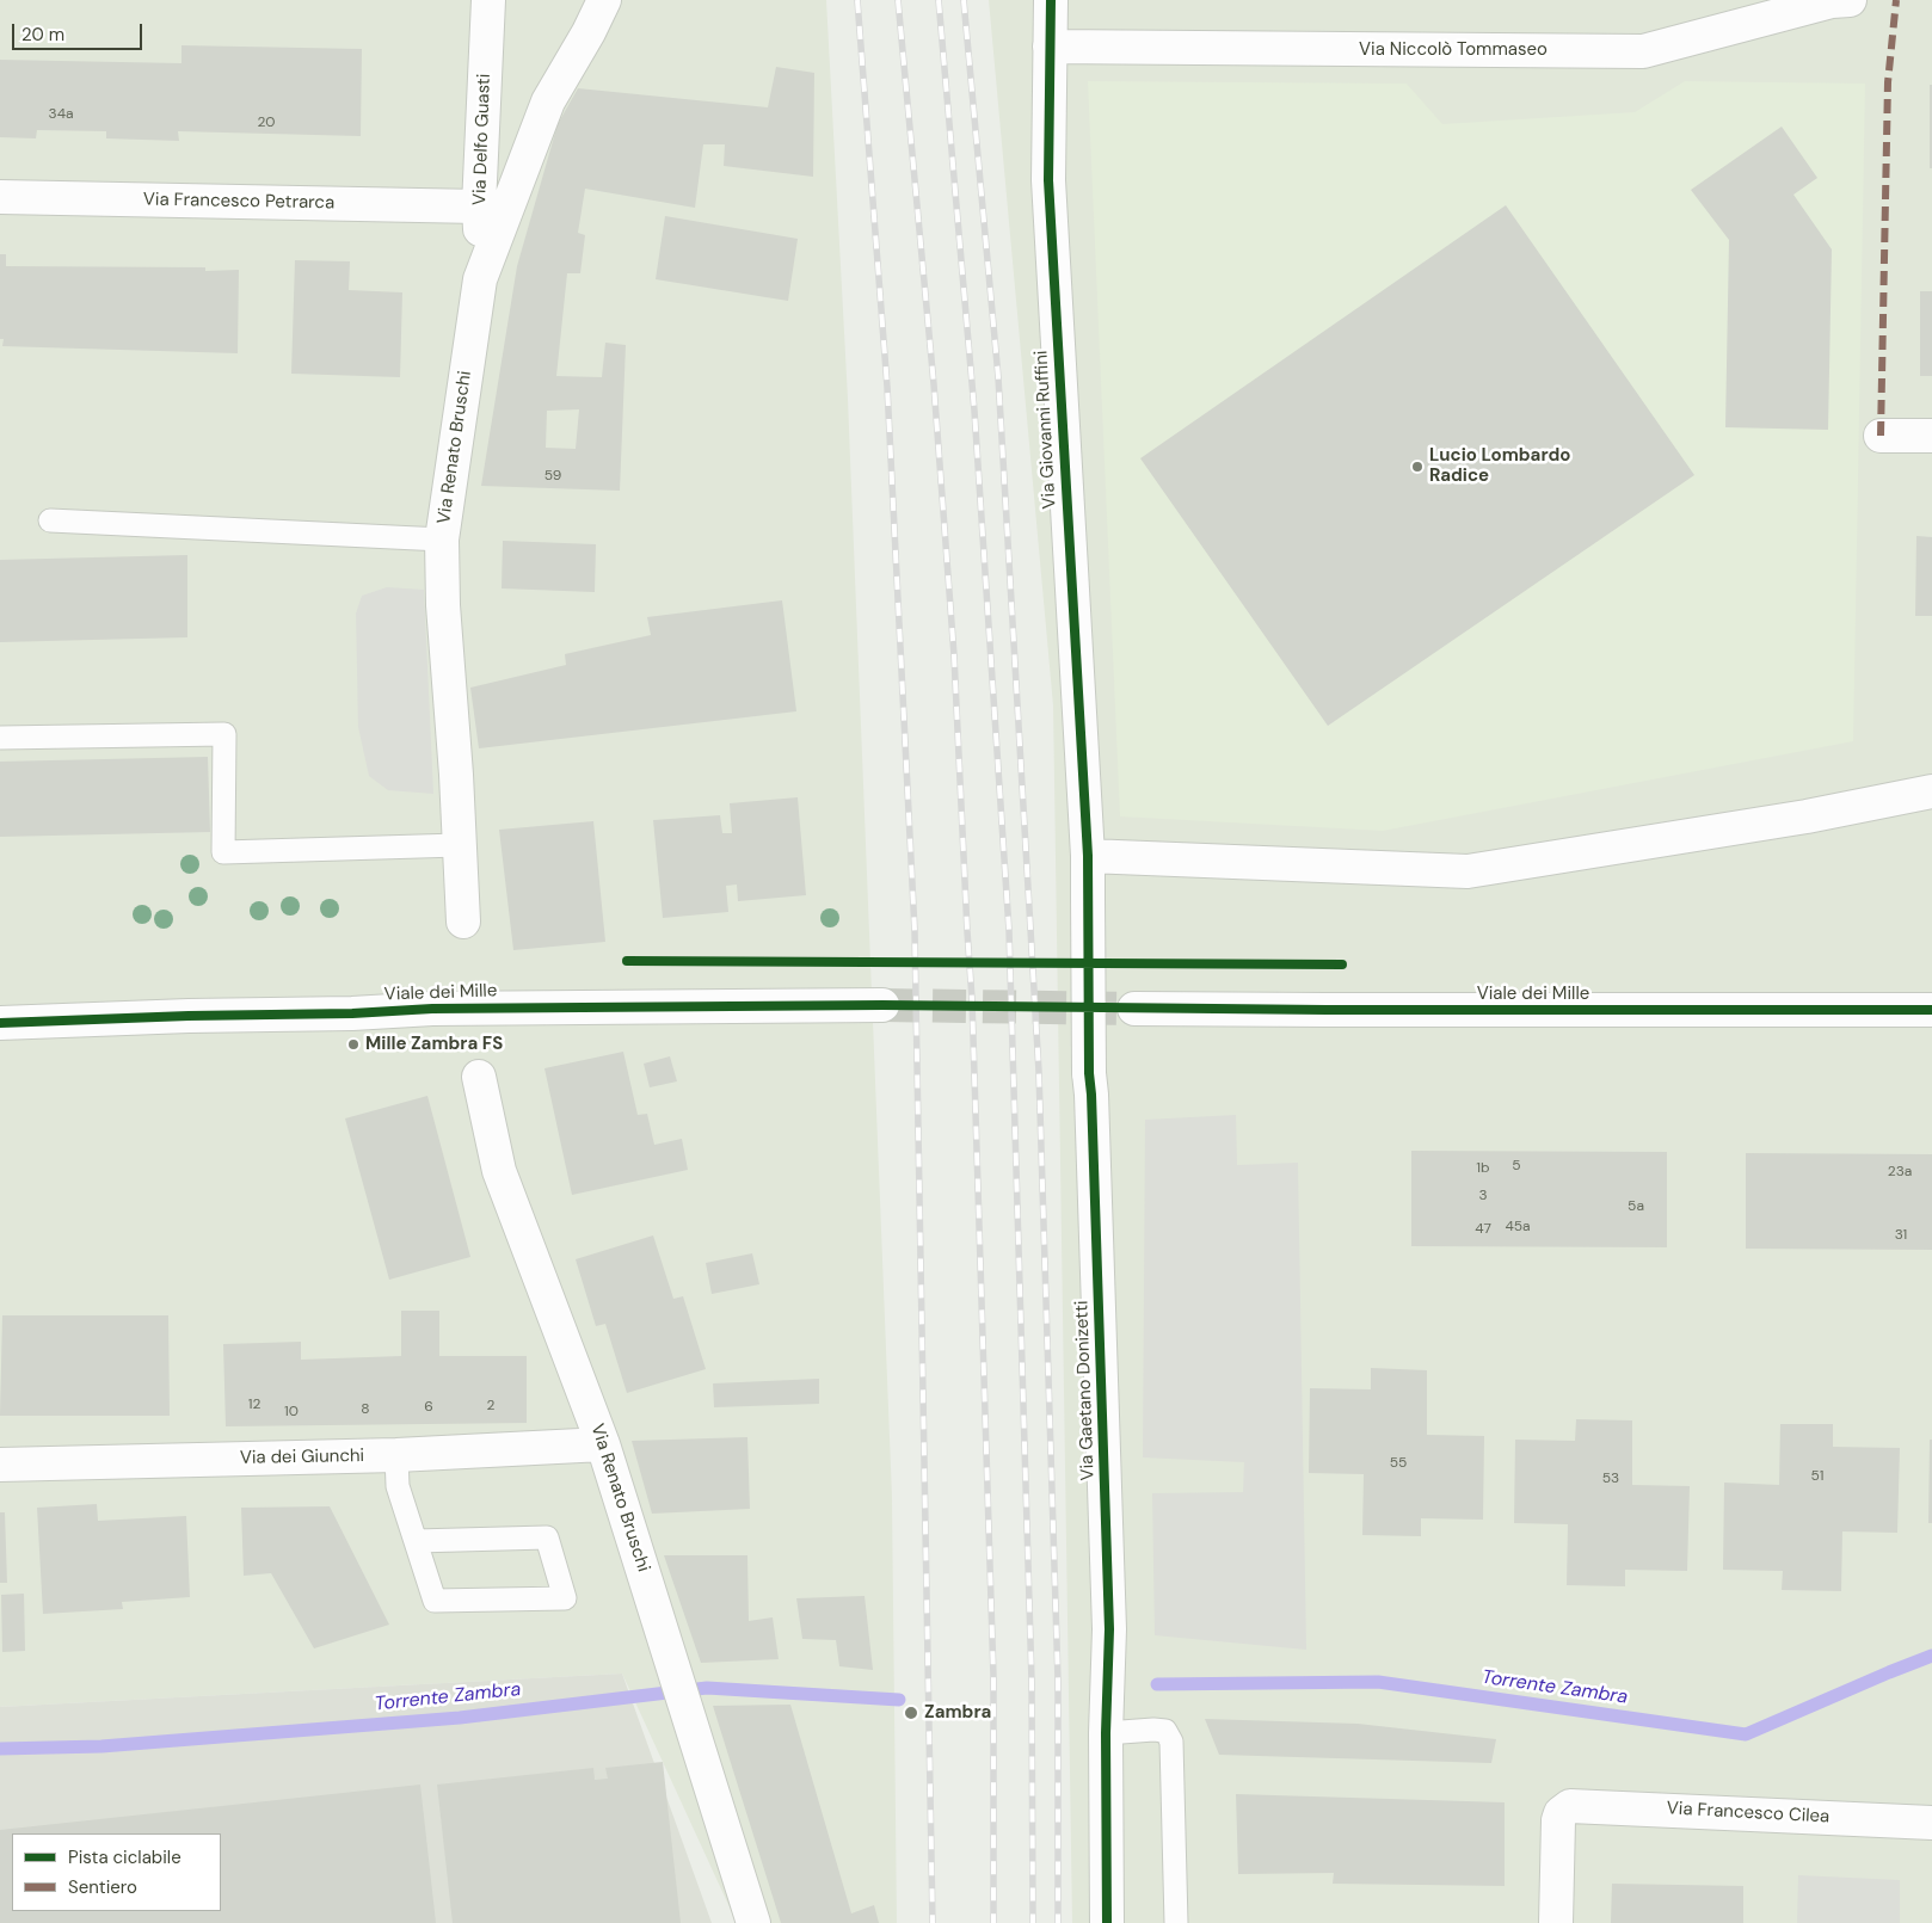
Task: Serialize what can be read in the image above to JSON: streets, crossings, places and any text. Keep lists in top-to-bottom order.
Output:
{
  "streets": {
    "street": [
      "Via Niccolò Tommaseo",
      "Via Delfo Guasti",
      "Via Francesco Petrarca",
      "Via Giovanni Ruffini",
      "Via Renato Bruschi",
      "Viale dei Mille",
      "Via Gaetano Donizetti",
      "Via dei Giunchi",
      "Via Francesco Cilea"
    ]
  },
  "crossings": [
    ["Via Niccolò Tommaseo", "Via Giovanni Ruffini"],
    ["Via Delfo Guasti", "Via Francesco Petrarca"],
    ["Via Delfo Guasti", "Via Renato Bruschi"],
    ["Via Giovanni Ruffini", "Via Gaetano Donizetti"],
    ["Via Renato Bruschi", "Via dei Giunchi"]
  ],
  "water": ["Torrente Zambra"],
  "places": ["Lucio Lombardo Radice", "Mille Zambra FS", "Zambra"],
  "house_numbers": [
    "34a",
    "20",
    "59",
    "5",
    "1b",
    "23a",
    "3",
    "5a",
    "45a",
    "47",
    "31",
    "12",
    "2",
    "6",
    "8",
    "10",
    "55",
    "51",
    "53"
  ],
  "legend": ["Pista ciclabile", "Sentiero"],
  "scale_bar": "20 m"
}
